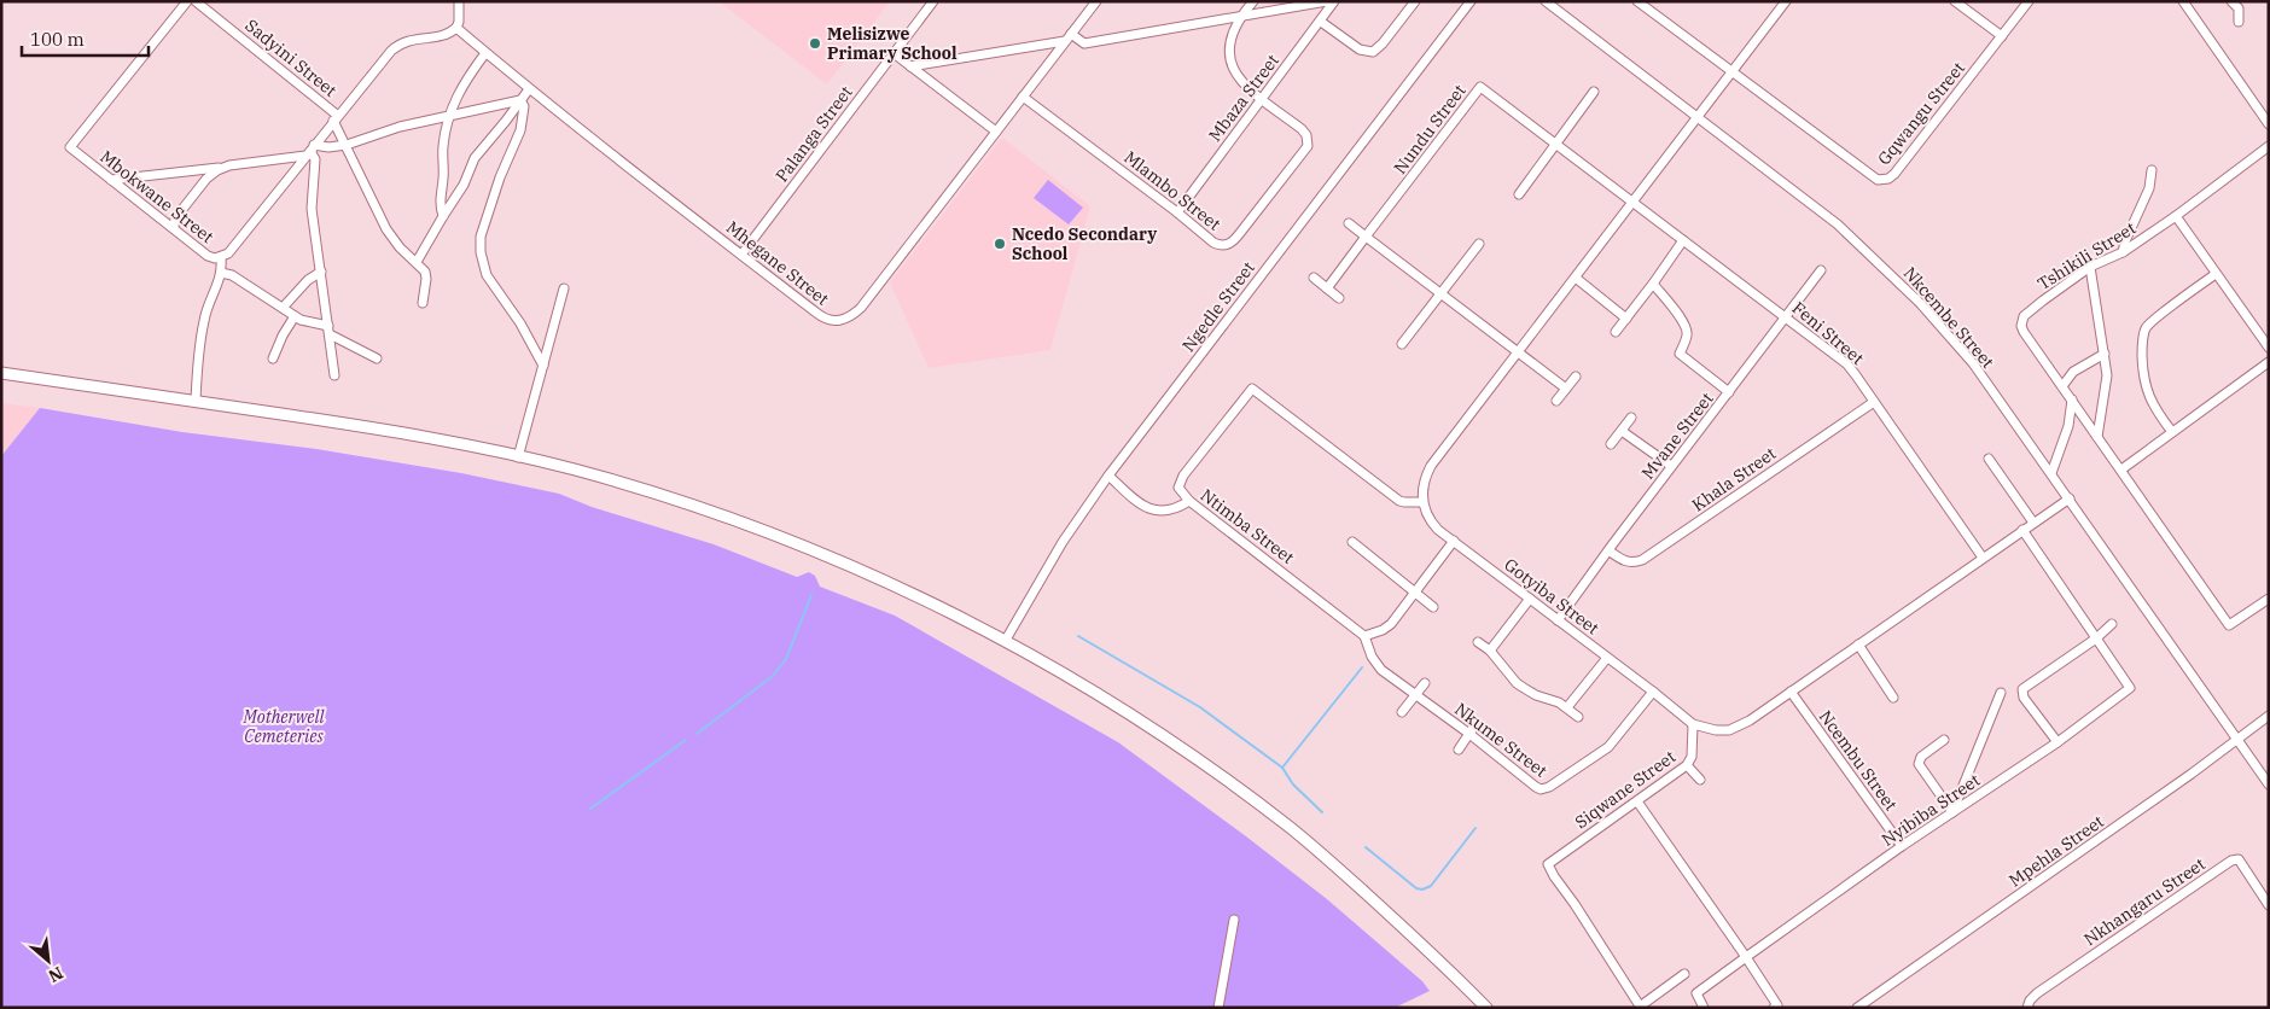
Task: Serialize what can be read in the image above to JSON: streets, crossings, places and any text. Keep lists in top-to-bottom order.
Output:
{
  "streets": {
    "street": [
      "Sadyini Street",
      "Mbaza Street",
      "Gqwangu Street",
      "Nundu Street",
      "Palanga Street",
      "Mlambo Street",
      "Mbokwane Street",
      "Tshikili Street",
      "Mhegane Street",
      "Ngedle Street",
      "Nkcembe Street",
      "Feni Street",
      "Mvane Street",
      "Khala Street",
      "Ntimba Street",
      "Gotyiba Street",
      "Nkume Street",
      "Ncembu Street",
      "Siqwane Street",
      "Nyibiba Street",
      "Mpehla Street",
      "Nkhangaru Street"
    ]
  },
  "crossings": [
    ["Sadyini Street", "Mbokwane Street"],
    ["Mbaza Street", "Mlambo Street"],
    ["Nundu Street", "Feni Street"],
    ["Palanga Street", "Mhegane Street"],
    ["Mlambo Street", "Mhegane Street"],
    ["Mbokwane Street", "Mhegane Street"],
    ["Nkcembe Street", "Gotyiba Street"],
    ["Nkcembe Street", "Mpehla Street"],
    ["Feni Street", "Mvane Street"],
    ["Feni Street", "Khala Street"],
    ["Feni Street", "Gotyiba Street"],
    ["Mvane Street", "Khala Street"],
    ["Mvane Street", "Gotyiba Street"],
    ["Ntimba Street", "Gotyiba Street"],
    ["Ntimba Street", "Nkume Street"],
    ["Gotyiba Street", "Nkume Street"],
    ["Gotyiba Street", "Ncembu Street"],
    ["Gotyiba Street", "Siqwane Street"],
    ["Gotyiba Street", "Nyibiba Street"],
    ["Ncembu Street", "Nyibiba Street"]
  ],
  "parks": ["Motherwell Cemeteries"],
  "places": ["Melisizwe Primary School", "Ncedo Secondary School"],
  "scale_bar": "100 m",
  "north": "bottom right"
}
